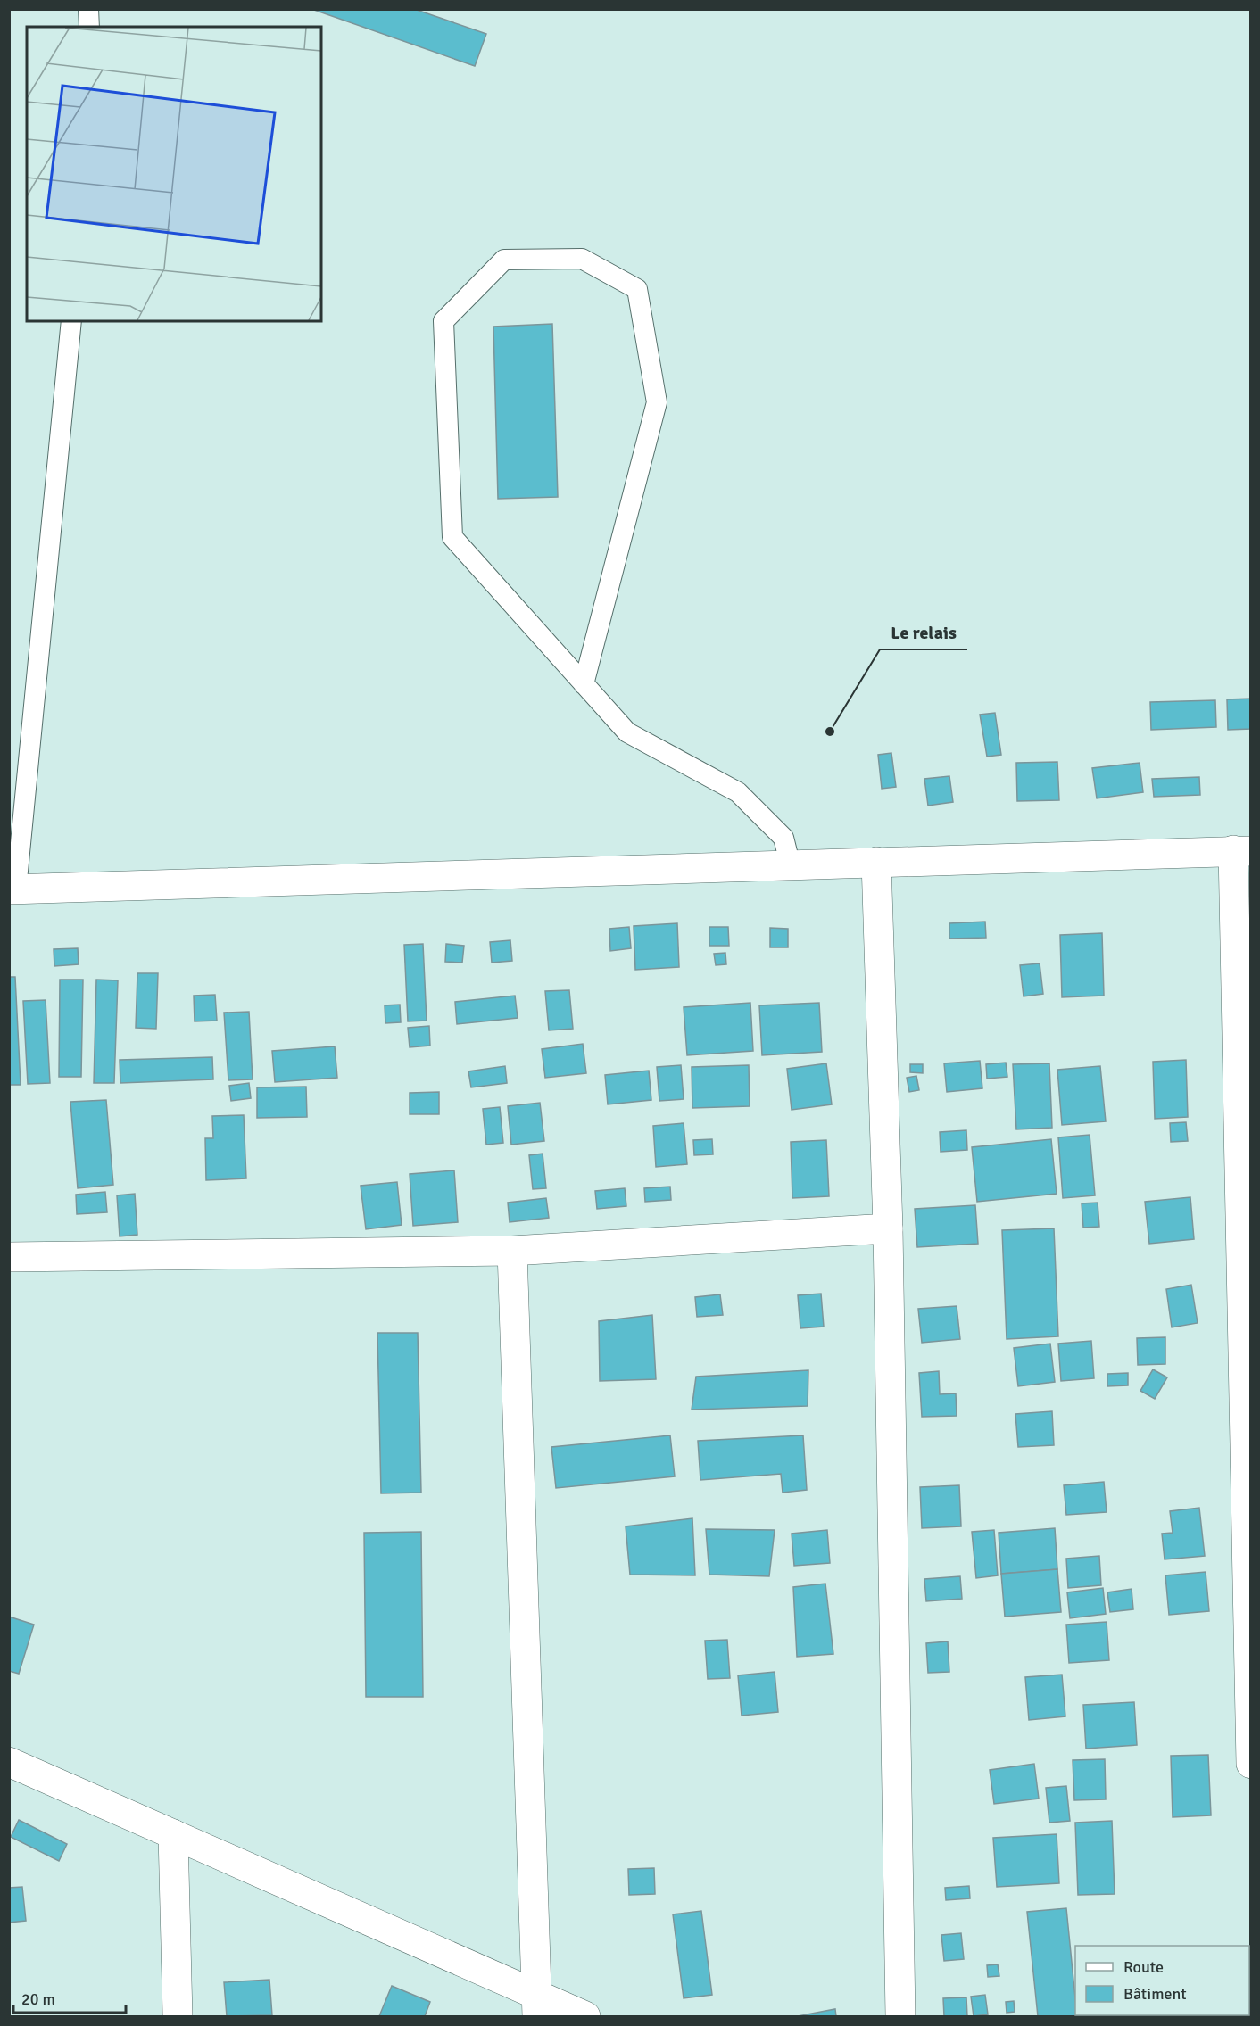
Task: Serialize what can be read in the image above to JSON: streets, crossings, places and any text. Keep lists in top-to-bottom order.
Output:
{
  "places": ["Le relais"],
  "legend": ["Route", "Bâtiment"],
  "scale_bar": "20 m"
}
